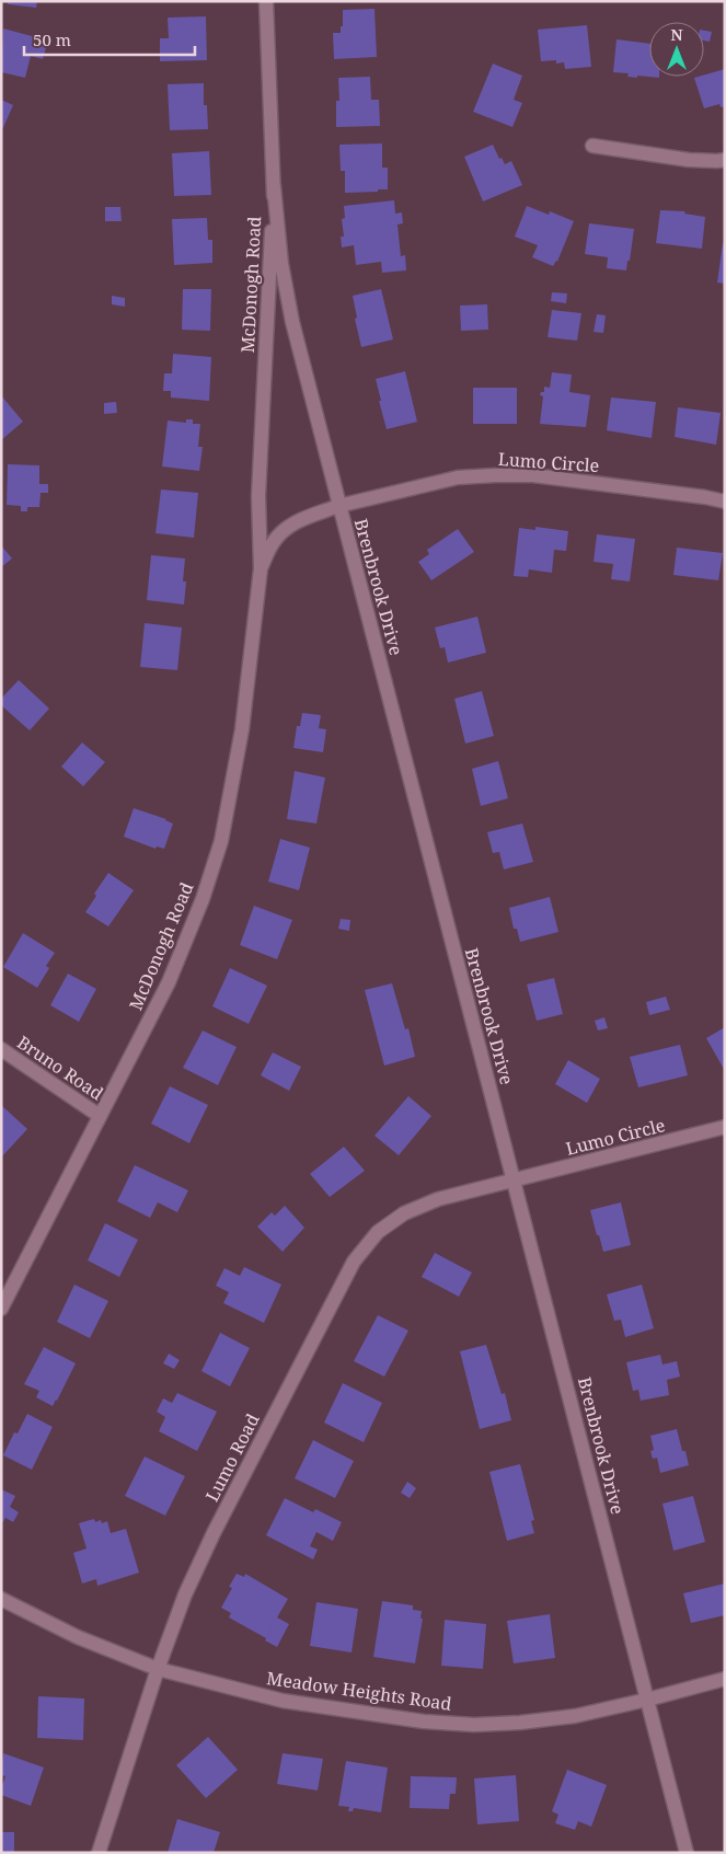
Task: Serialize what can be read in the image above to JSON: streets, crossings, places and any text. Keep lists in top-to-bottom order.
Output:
{
  "streets": {
    "street": [
      "McDonogh Road",
      "Lumo Circle",
      "Brenbrook Drive",
      "Bruno Road",
      "Lumo Road",
      "Meadow Heights Road"
    ]
  },
  "crossings": [
    ["McDonogh Road", "Lumo Circle"],
    ["McDonogh Road", "Brenbrook Drive"],
    ["McDonogh Road", "Bruno Road"],
    ["Lumo Circle", "Brenbrook Drive"],
    ["Lumo Circle", "Lumo Road"],
    ["Brenbrook Drive", "Lumo Road"],
    ["Brenbrook Drive", "Meadow Heights Road"],
    ["Lumo Road", "Meadow Heights Road"]
  ],
  "scale_bar": "50 m",
  "north": "top"
}
